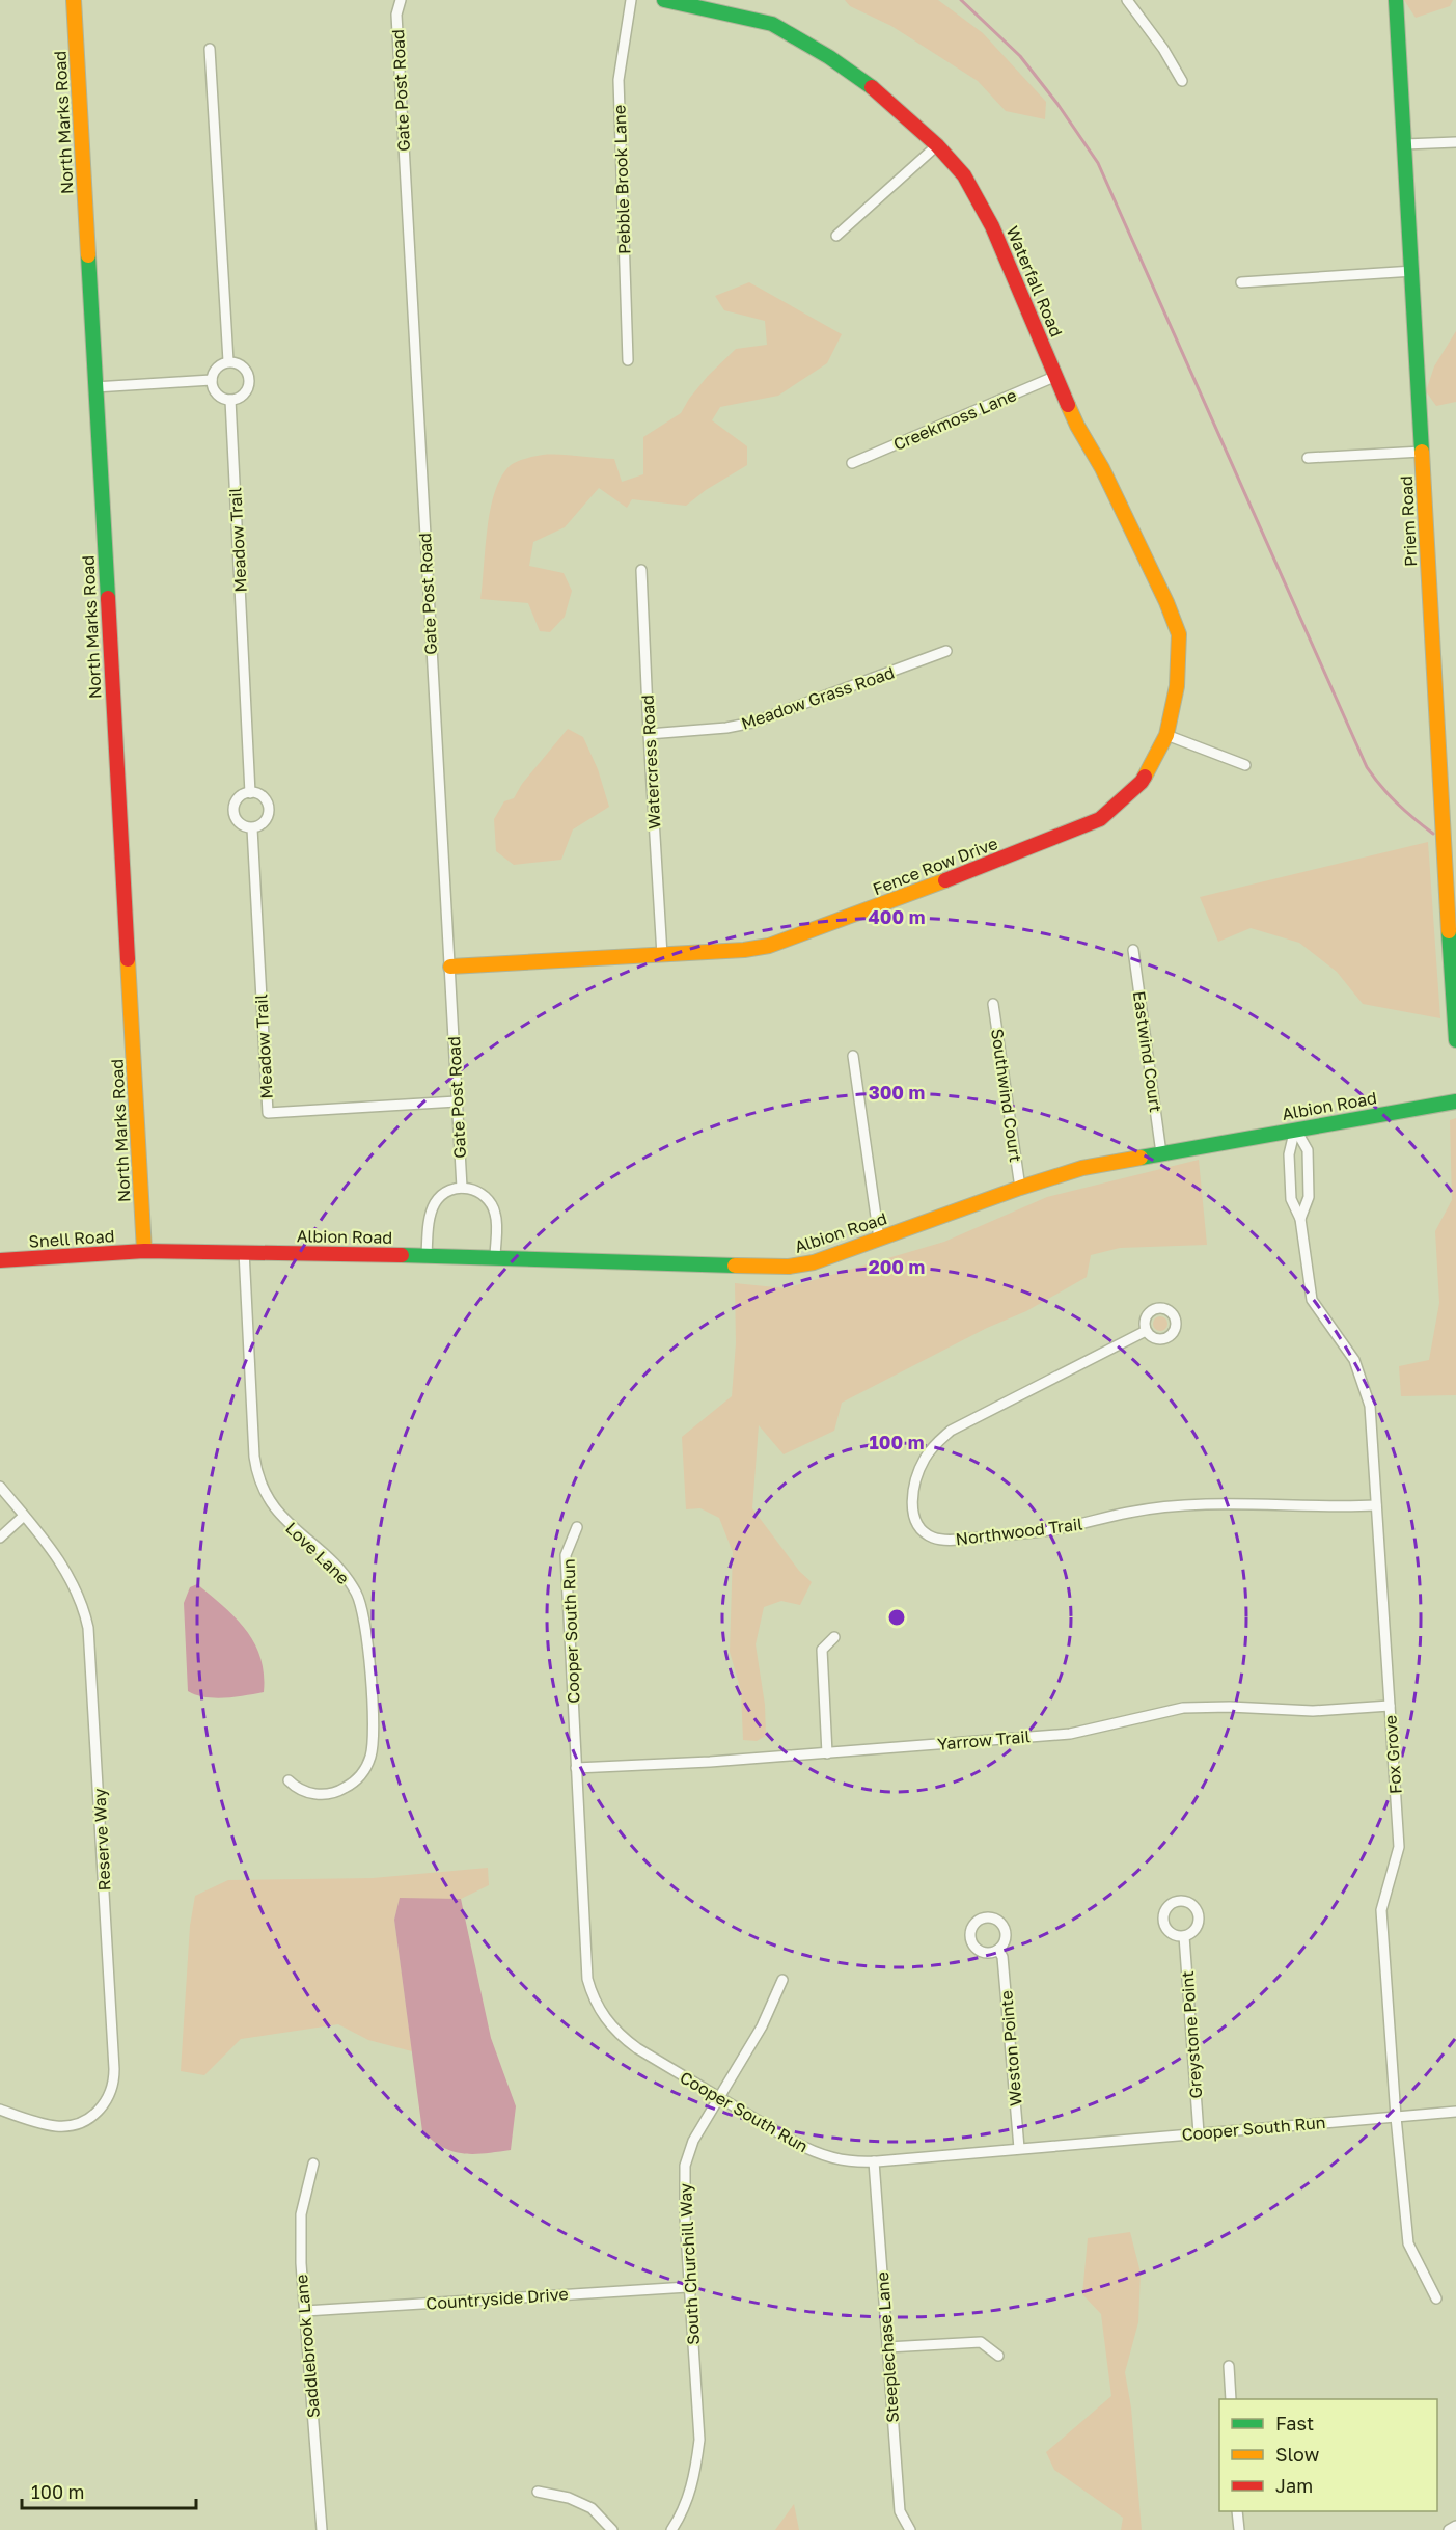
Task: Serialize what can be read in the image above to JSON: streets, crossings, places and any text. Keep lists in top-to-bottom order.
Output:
{
  "streets": {
    "street": [
      "Gate Post Road",
      "North Marks Road",
      "Pebble Brook Lane",
      "Waterfall Road",
      "Creekmoss Lane",
      "Priem Road",
      "Meadow Trail",
      "Meadow Grass Road",
      "Watercress Road",
      "Fence Row Drive",
      "Eastwind Court",
      "Southwind Court",
      "Albion Road",
      "Snell Road",
      "Northwood Trail",
      "Love Lane",
      "Cooper South Run",
      "Yarrow Trail",
      "Fox Grove",
      "Reserve Way",
      "Greystone Point",
      "Weston Pointe",
      "South Churchill Way",
      "Countryside Drive",
      "Saddlebrook Lane",
      "Steeplechase Lane"
    ]
  },
  "crossings": [
    ["Gate Post Road", "Meadow Trail"],
    ["Gate Post Road", "Fence Row Drive"],
    ["Gate Post Road", "Albion Road"],
    ["North Marks Road", "Albion Road"],
    ["North Marks Road", "Snell Road"],
    ["Waterfall Road", "Creekmoss Lane"],
    ["Waterfall Road", "Fence Row Drive"],
    ["Meadow Grass Road", "Watercress Road"],
    ["Watercress Road", "Fence Row Drive"],
    ["Eastwind Court", "Albion Road"],
    ["Southwind Court", "Albion Road"],
    ["Albion Road", "Snell Road"],
    ["Albion Road", "Love Lane"],
    ["Albion Road", "Fox Grove"],
    ["Northwood Trail", "Fox Grove"],
    ["Cooper South Run", "Yarrow Trail"],
    ["Cooper South Run", "Fox Grove"],
    ["Cooper South Run", "Greystone Point"],
    ["Cooper South Run", "Weston Pointe"],
    ["Cooper South Run", "South Churchill Way"],
    ["Cooper South Run", "Steeplechase Lane"],
    ["Yarrow Trail", "Fox Grove"],
    ["South Churchill Way", "Countryside Drive"],
    ["Countryside Drive", "Saddlebrook Lane"]
  ],
  "legend": ["Fast", "Slow", "Jam"],
  "scale_bar": "100 m",
  "rings": [
    "400 m",
    "300 m",
    "200 m",
    "100 m"
  ]
}
